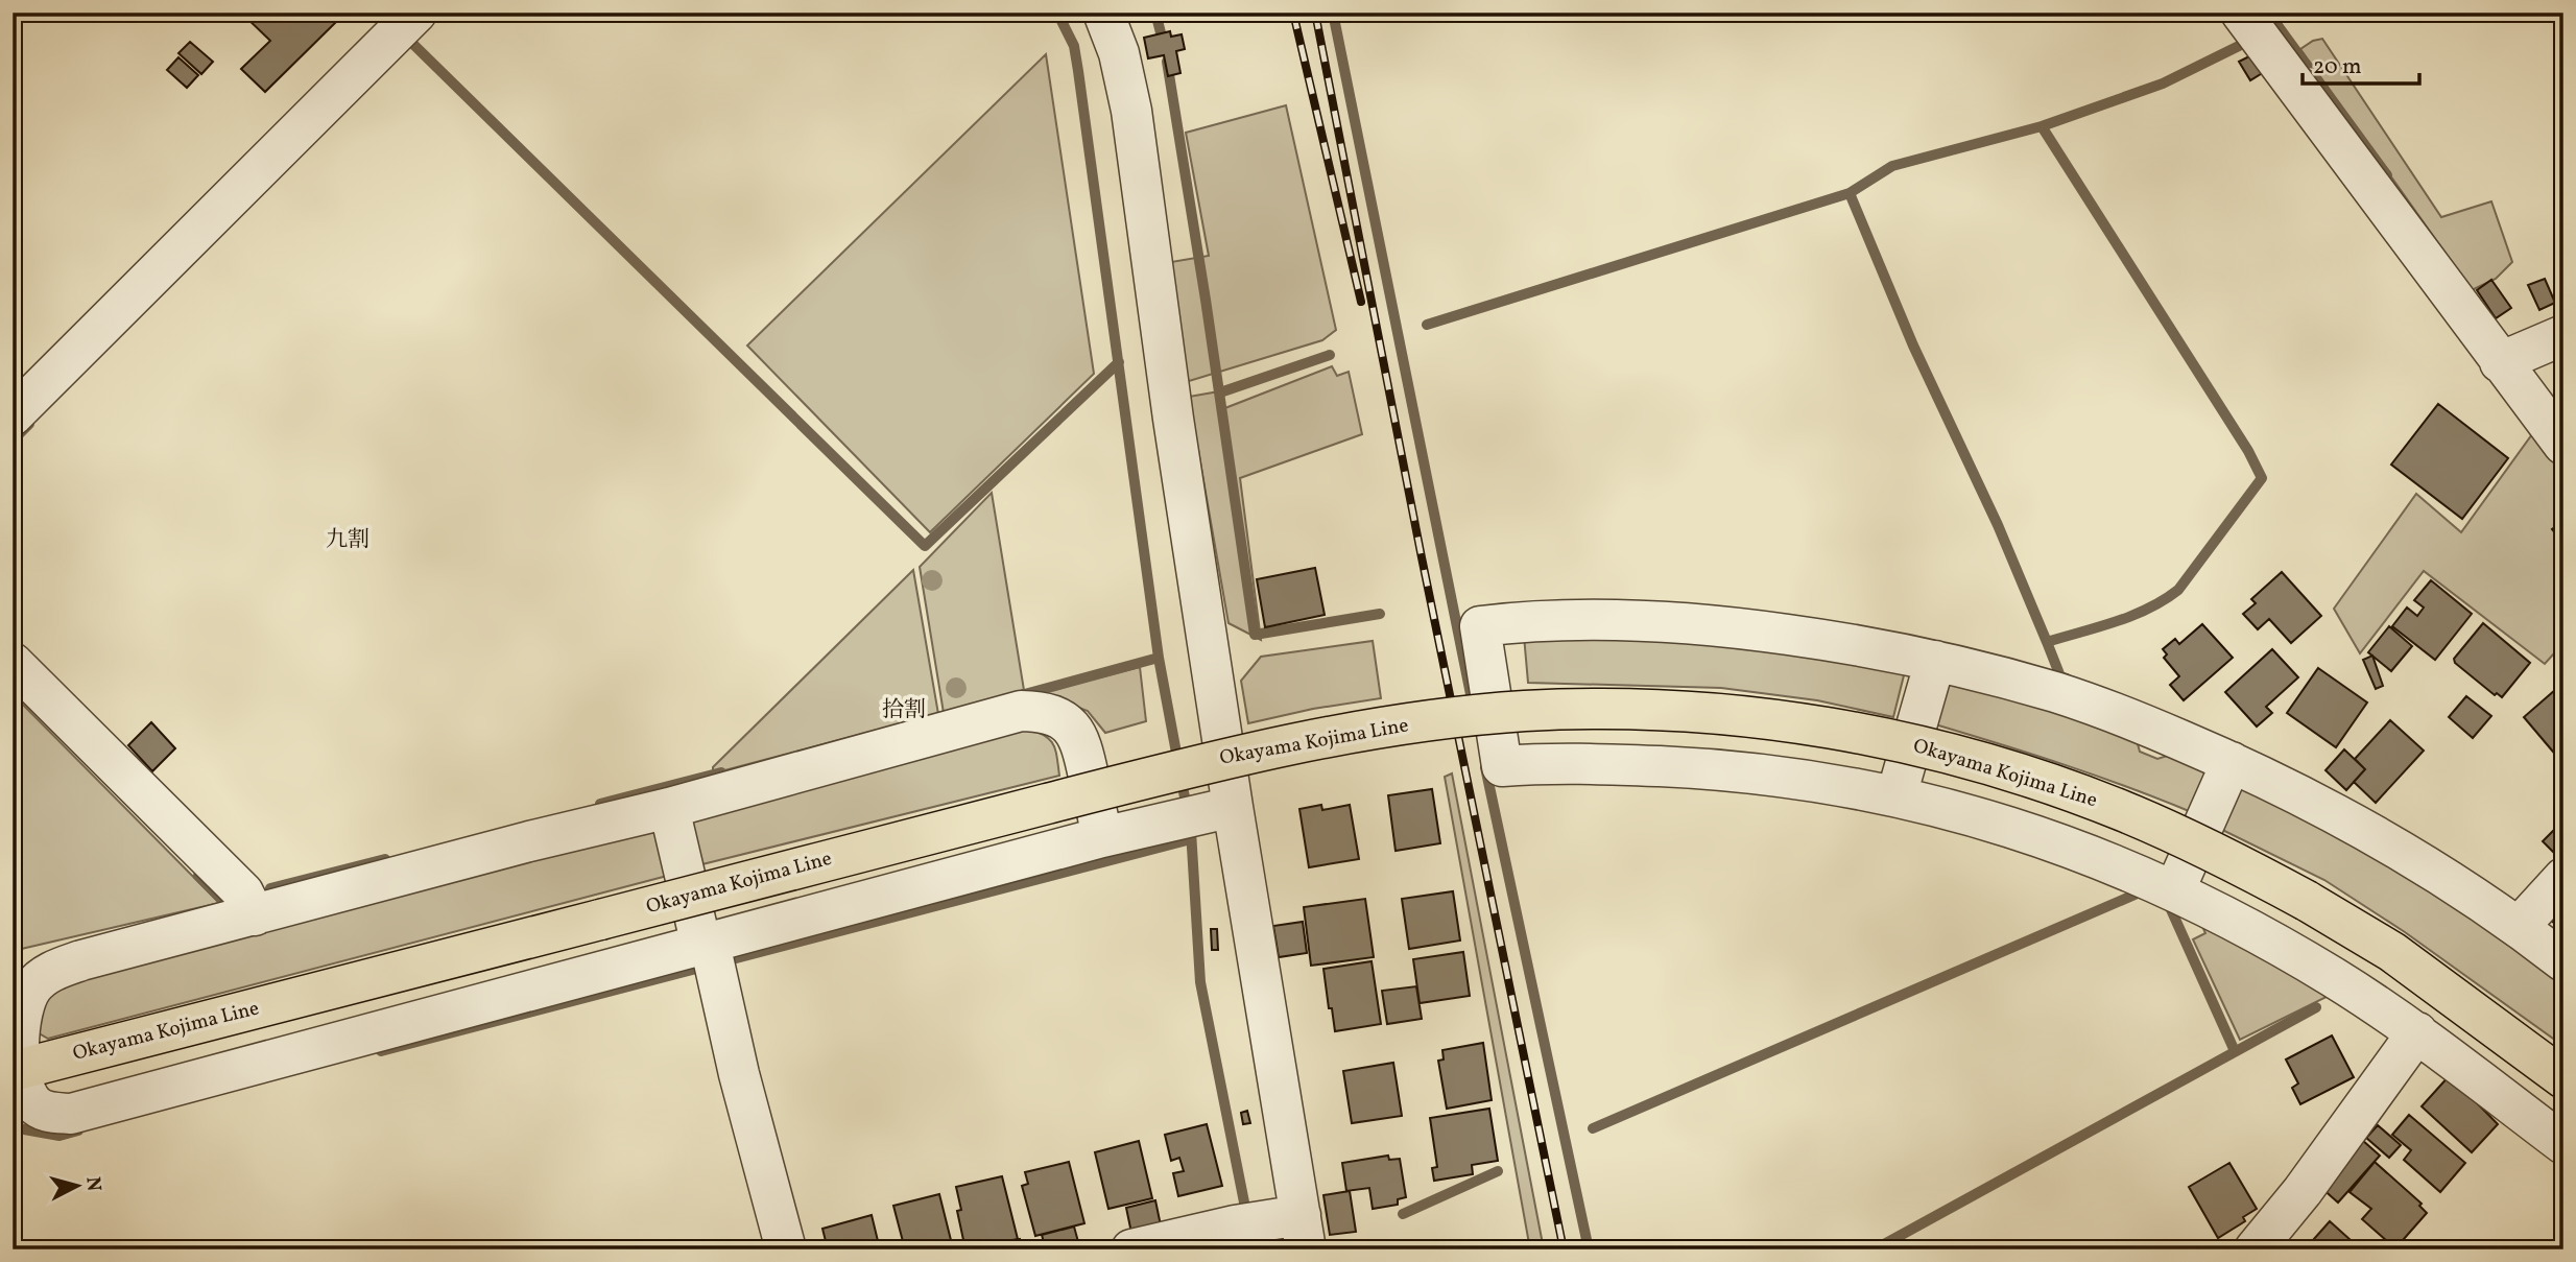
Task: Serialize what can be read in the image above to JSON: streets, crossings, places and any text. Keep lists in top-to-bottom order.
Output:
{
  "streets": {
    "main road": ["Okayama Kojima Line"]
  },
  "districts": ["九割", "拾割"],
  "scale_bar": "20 m",
  "north": "right"
}
